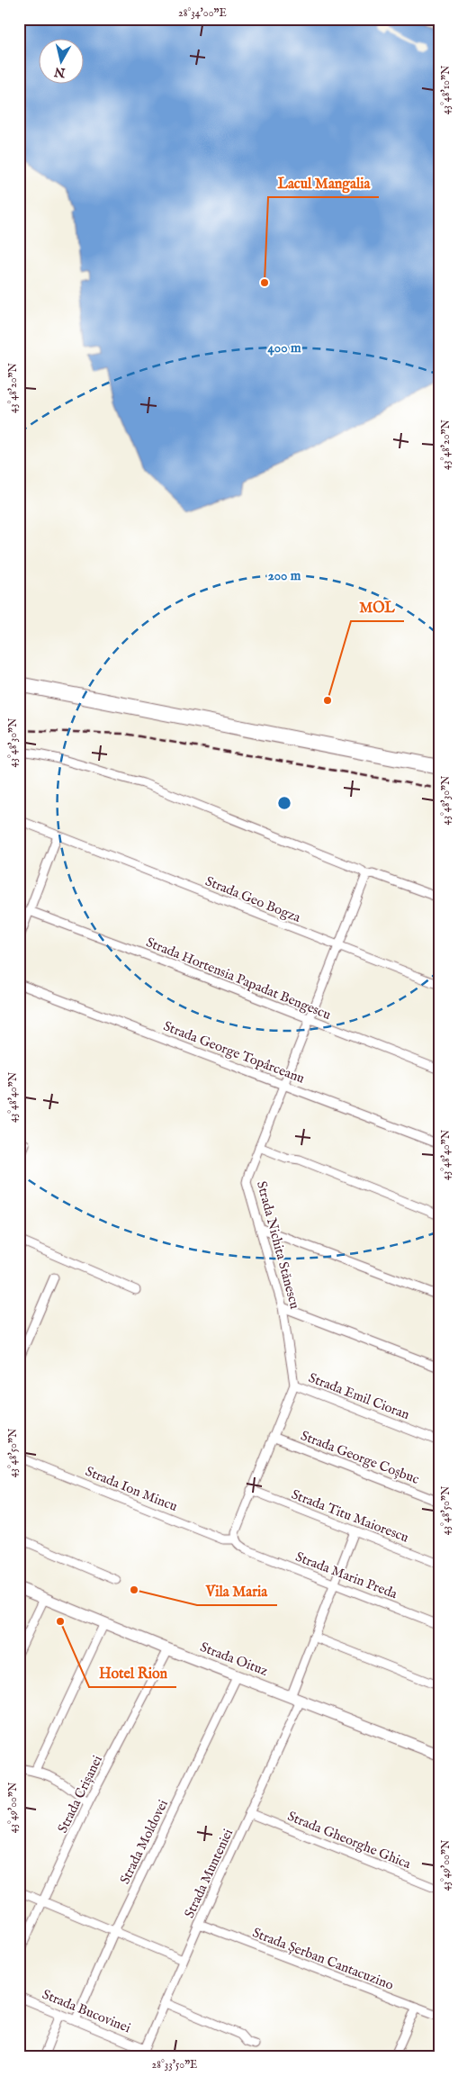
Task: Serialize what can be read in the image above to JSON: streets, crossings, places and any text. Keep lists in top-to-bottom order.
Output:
{
  "streets": {
    "main road": ["Strada Oituz"],
    "street": [
      "Strada Geo Bogza",
      "Strada Hortensia Papadat Bengescu",
      "Strada George Topârceanu",
      "Strada Nichita Stănescu",
      "Strada Emil Cioran",
      "Strada George Coșbuc",
      "Strada Ion Mincu",
      "Strada Titu Maiorescu",
      "Strada Marin Preda",
      "Strada Crișanei",
      "Strada Gheorghe Ghica",
      "Strada Moldovei",
      "Strada Munteniei",
      "Strada Șerban Cantacuzino",
      "Strada Bucovinei"
    ]
  },
  "crossings": [
    ["Strada Geo Bogza", "Strada Nichita Stănescu"],
    ["Strada Hortensia Papadat Bengescu", "Strada Nichita Stănescu"],
    ["Strada George Topârceanu", "Strada Nichita Stănescu"],
    ["Strada Nichita Stănescu", "Strada Emil Cioran"],
    ["Strada Ion Mincu", "Strada Marin Preda"],
    ["Strada Oituz", "Strada Crișanei"],
    ["Strada Oituz", "Strada Moldovei"],
    ["Strada Oituz", "Strada Munteniei"],
    ["Strada Gheorghe Ghica", "Strada Munteniei"],
    ["Strada Moldovei", "Strada Bucovinei"],
    ["Strada Munteniei", "Strada Șerban Cantacuzino"],
    ["Strada Munteniei", "Strada Bucovinei"]
  ],
  "places": [
    "Lacul Mangalia",
    "MOL",
    "Vila Maria",
    "Hotel Rion"
  ],
  "north": "bottom",
  "coordinates": [
    "28°34'00\"E",
    "43°48'10\"N",
    "43°48'20\"N",
    "43°48'30\"N",
    "43°48'40\"N",
    "43°48'50\"N",
    "43°49'00\"N",
    "28°33'50\"E"
  ],
  "rings": ["400 m", "200 m"]
}
